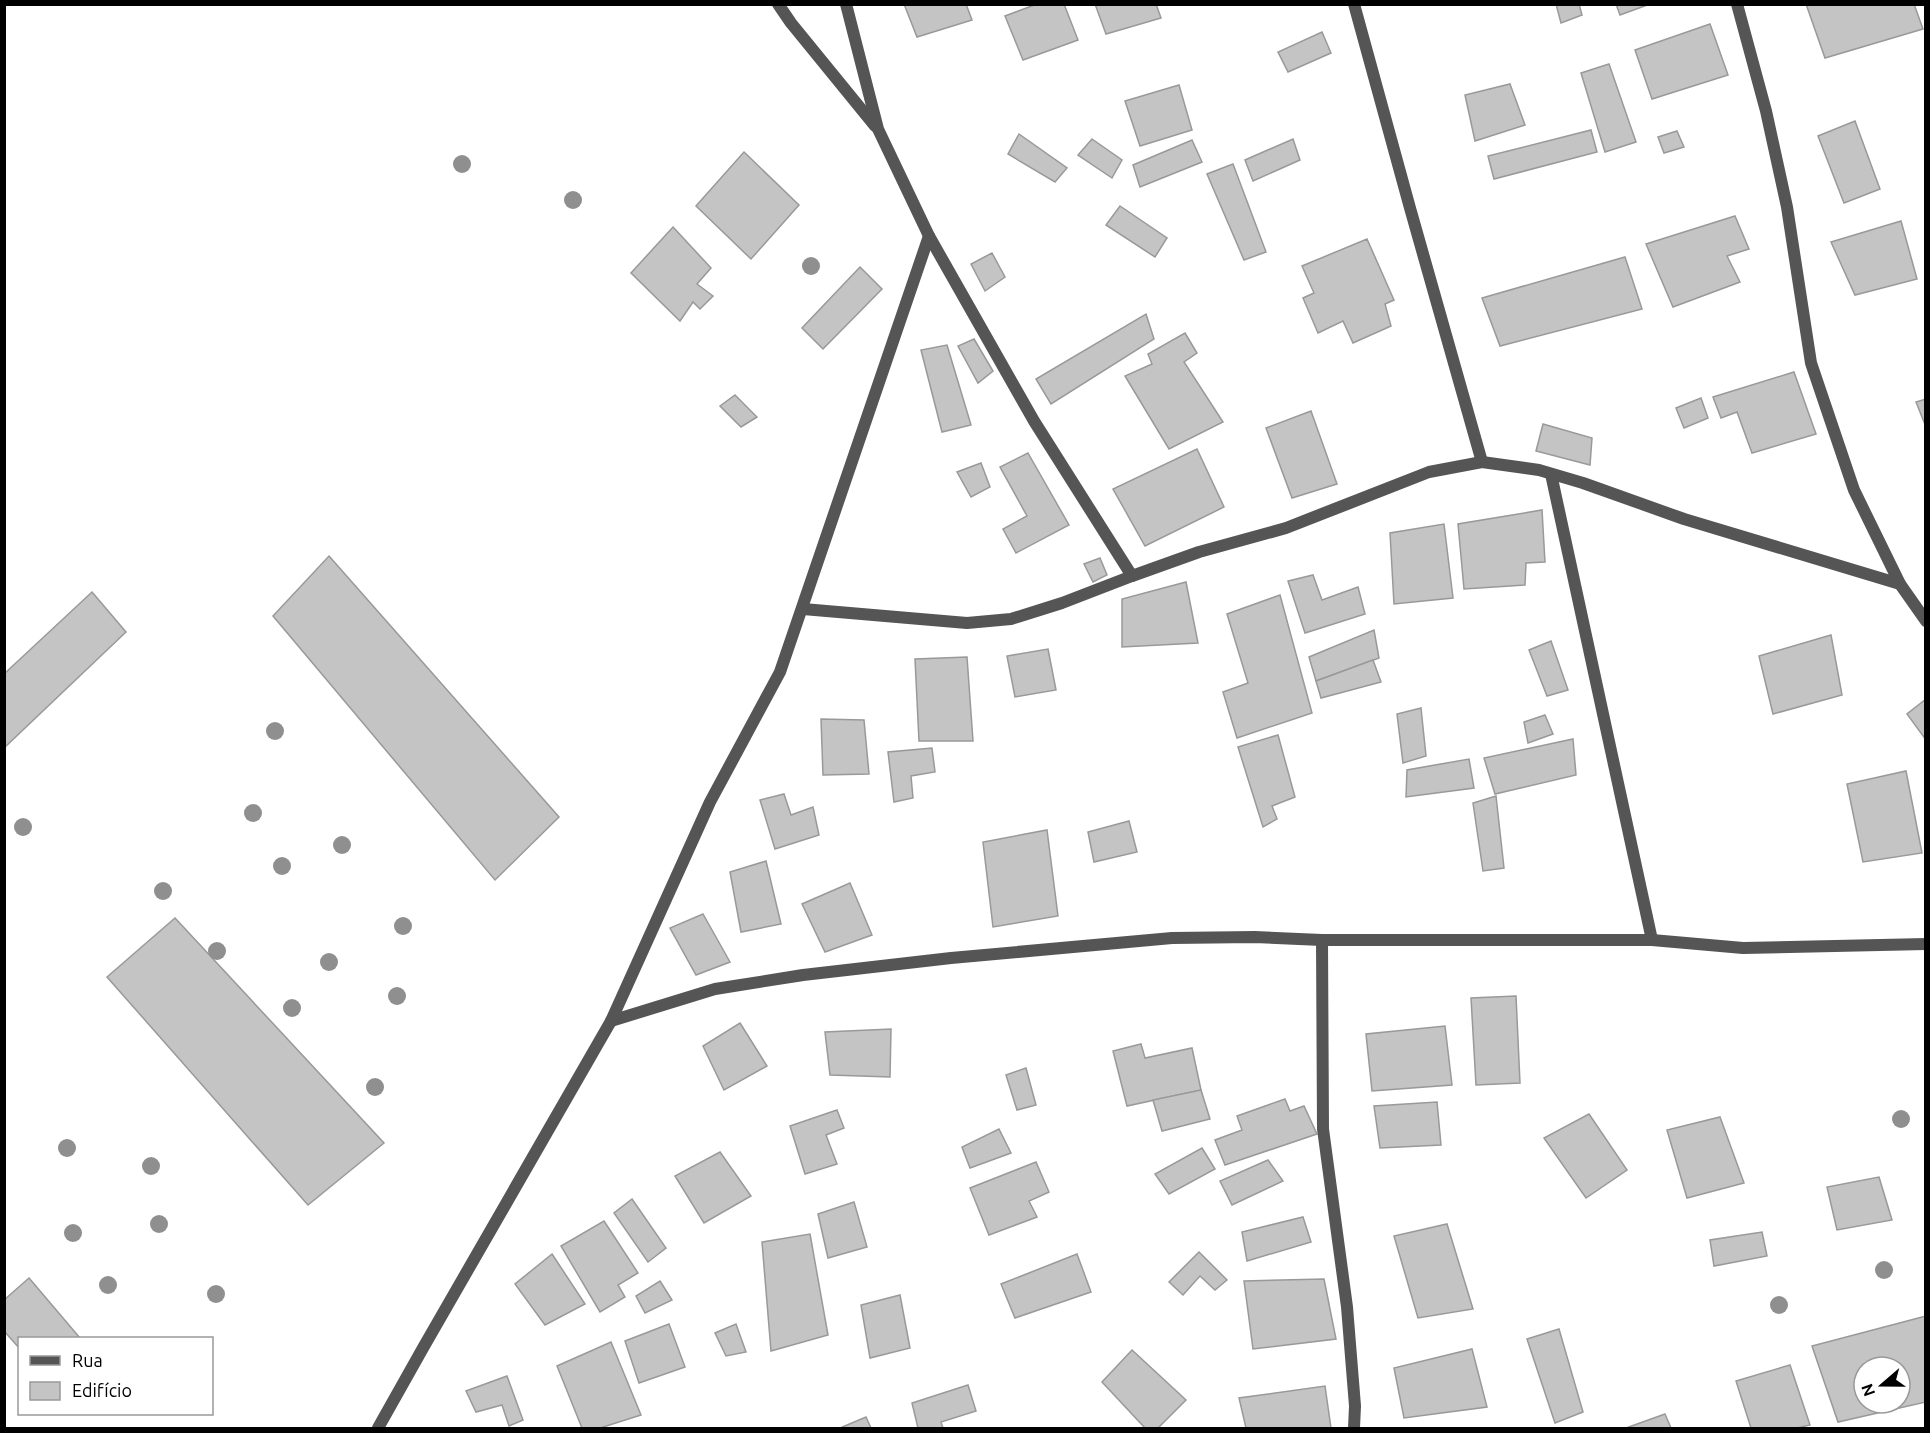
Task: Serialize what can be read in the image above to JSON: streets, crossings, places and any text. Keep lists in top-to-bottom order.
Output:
{
  "legend": ["Rua", "Edifício"],
  "north": "left"
}
